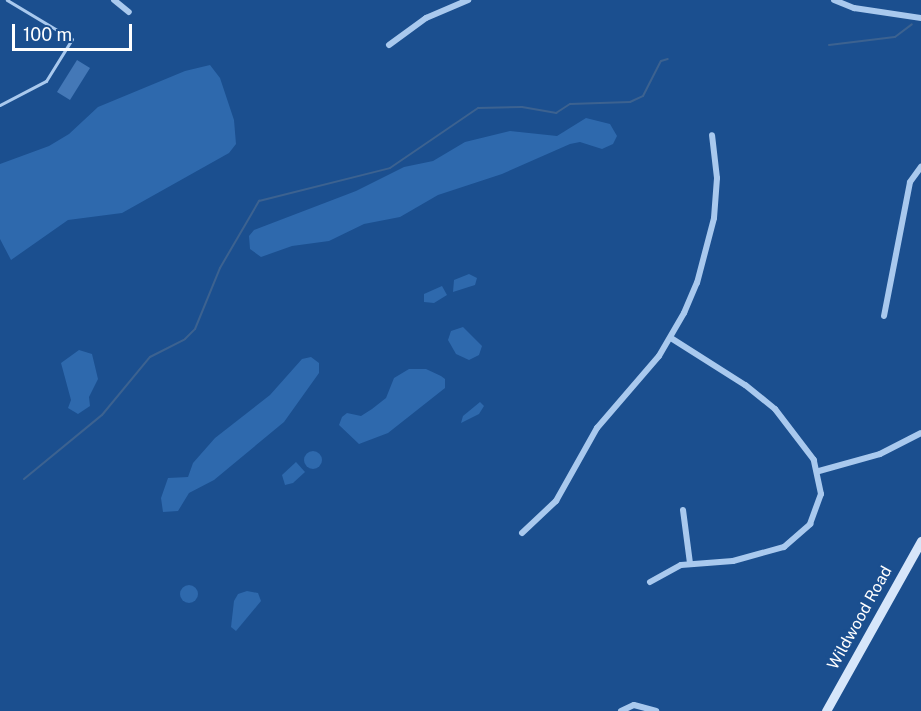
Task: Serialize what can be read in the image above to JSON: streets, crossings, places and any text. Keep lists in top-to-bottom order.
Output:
{
  "streets": {
    "street": ["Wildwood Road"]
  },
  "scale_bar": "100 m"
}
